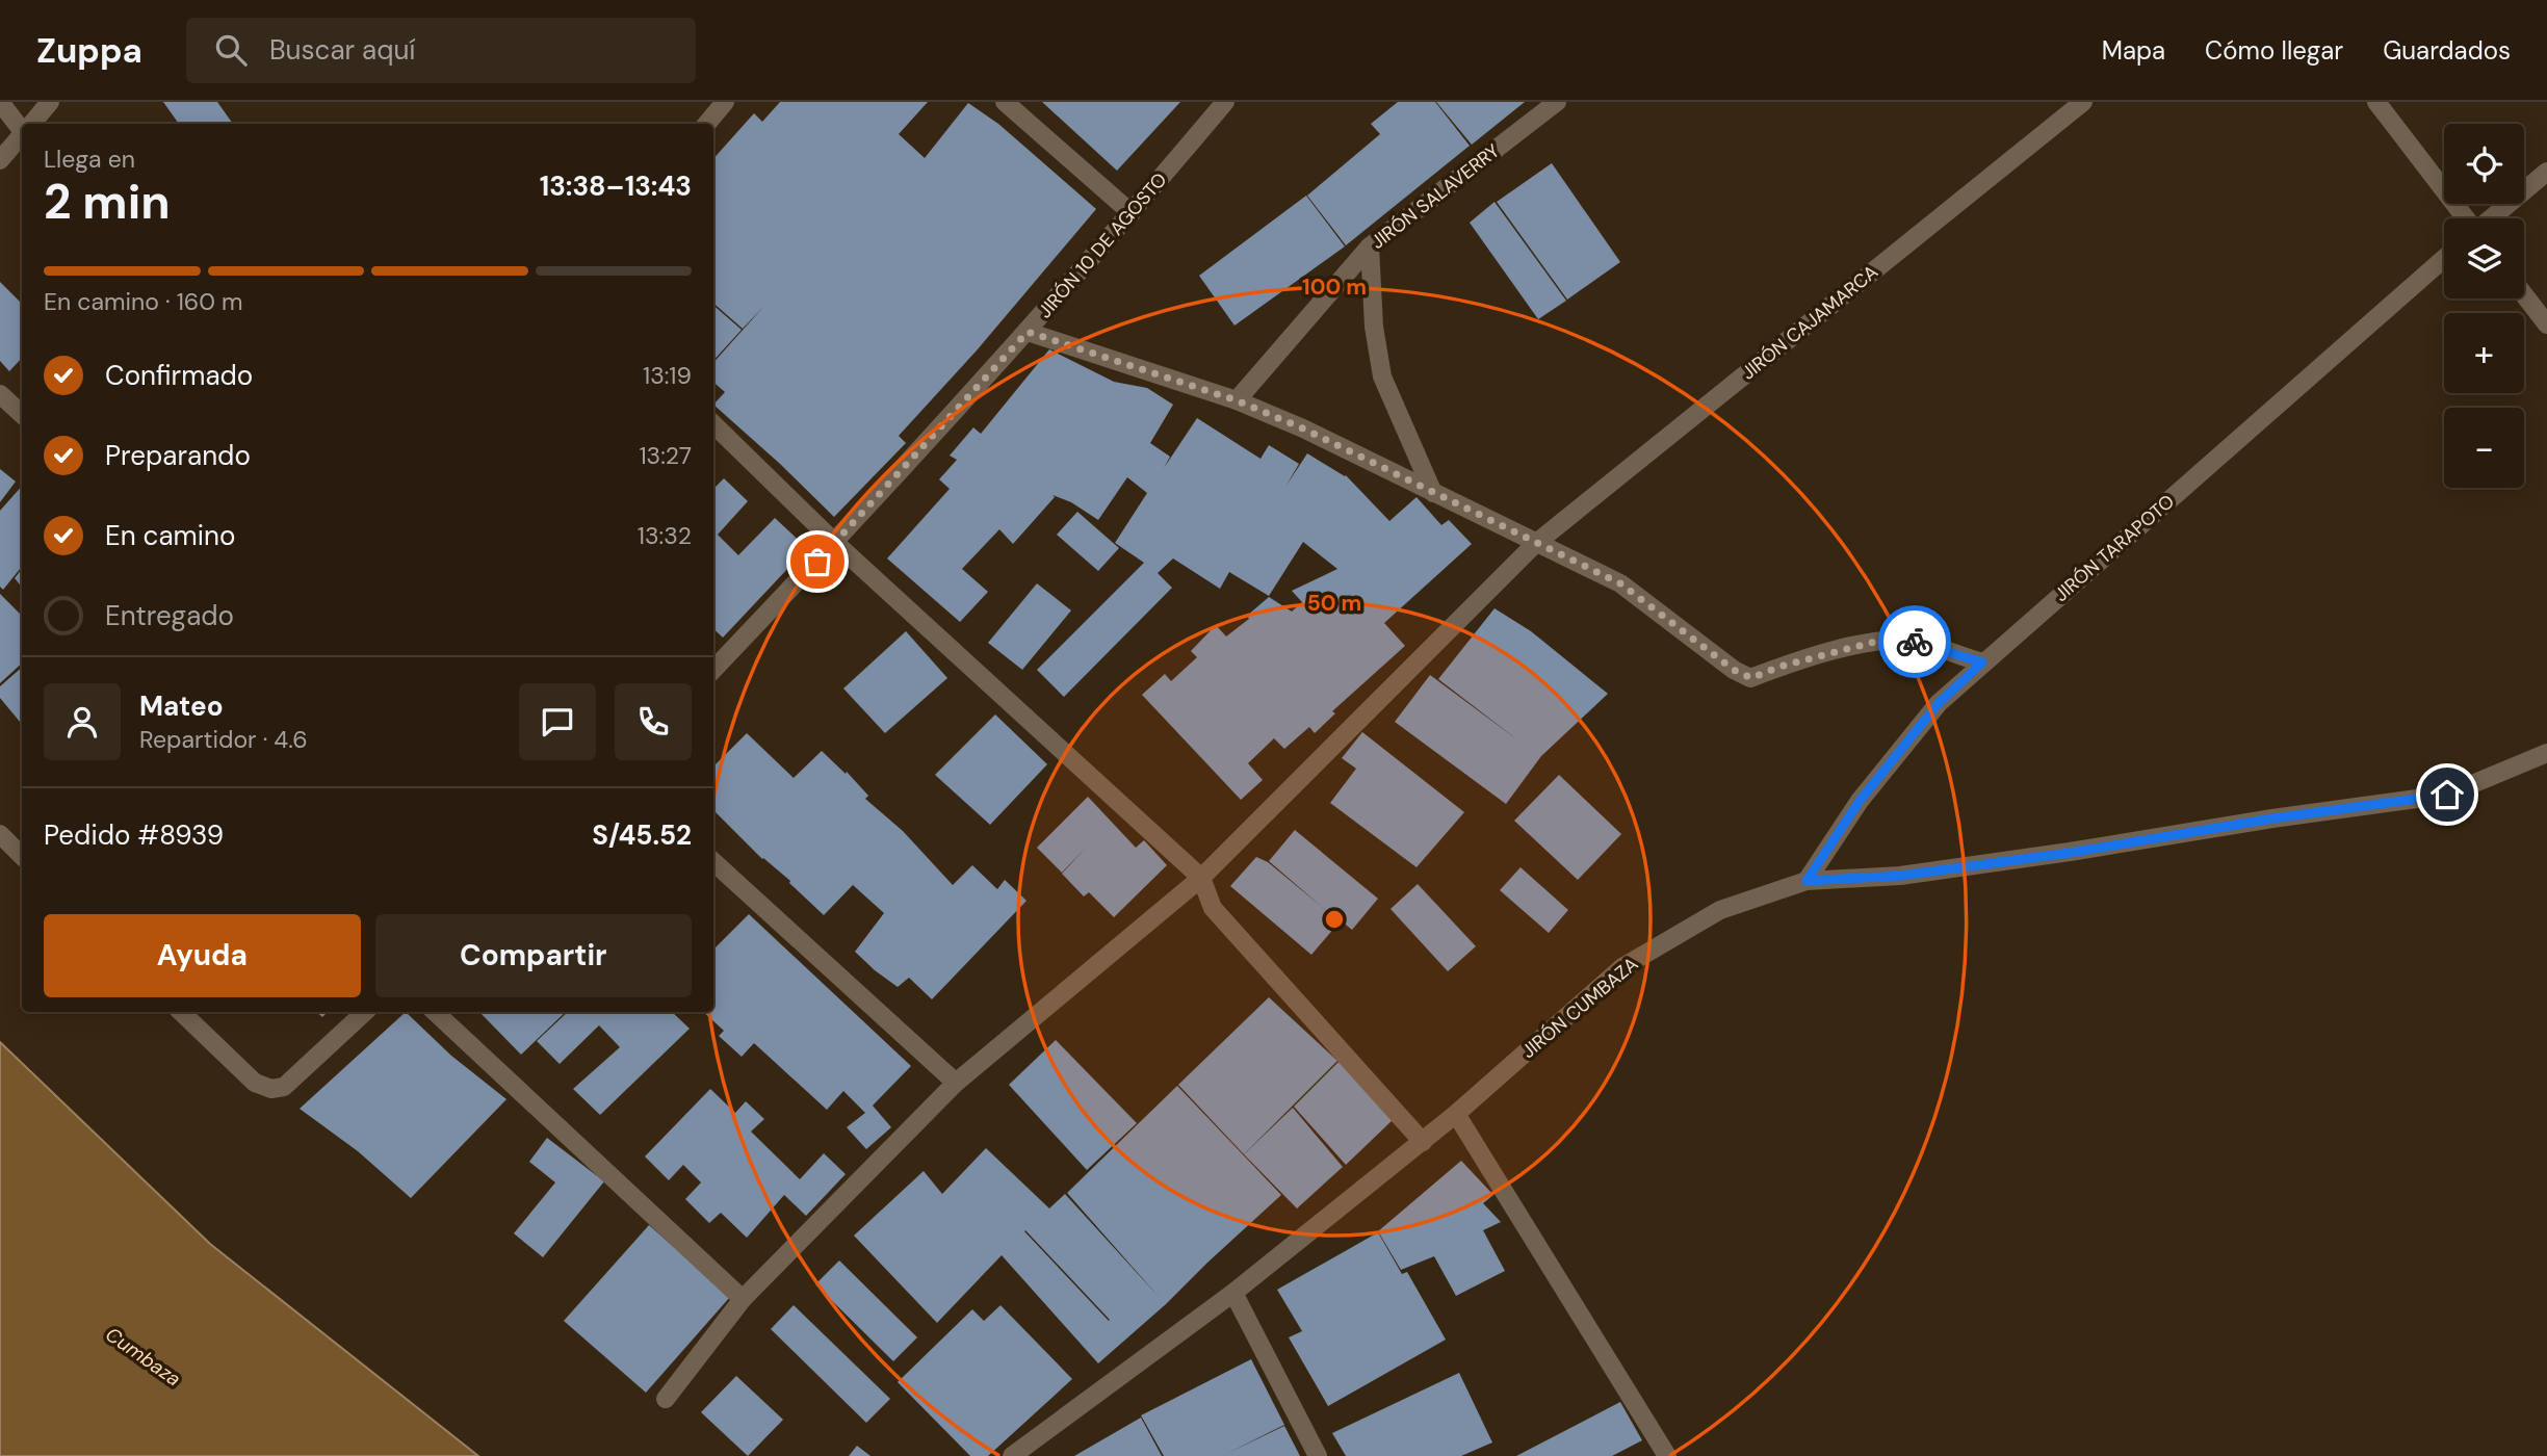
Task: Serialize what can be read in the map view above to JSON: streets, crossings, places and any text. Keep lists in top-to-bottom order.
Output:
{
  "streets": {
    "street": [
      "JIRÓN SALAVERRY",
      "JIRÓN 10 DE AGOSTO",
      "JIRÓN CAJAMARCA",
      "JIRÓN TARAPOTO",
      "JIRÓN CUMBAZA"
    ]
  },
  "crossings": [
    ["JIRÓN TARAPOTO", "JIRÓN CUMBAZA"]
  ],
  "water": ["Cumbaza"],
  "page": {
    "header": "Zuppa",
    "search": "Buscar aquí",
    "nav": ["Mapa", "Cómo llegar", "Guardados"],
    "map_buttons": ["+", "−"],
    "heading": ["2 min", "Llega en", "13:38–13:43"],
    "panel": [
      "Mateo",
      "Repartidor · 4.6",
      "Pedido #8939",
      "S/45.52"
    ],
    "bar": "En camino · 160 m",
    "list": [
      ["Confirmado", "13:19"],
      ["Preparando", "13:27"],
      ["En camino", "13:32"],
      "Entregado"
    ],
    "buttons": ["Ayuda", "Compartir"]
  },
  "rings": ["100 m", "50 m"]
}
